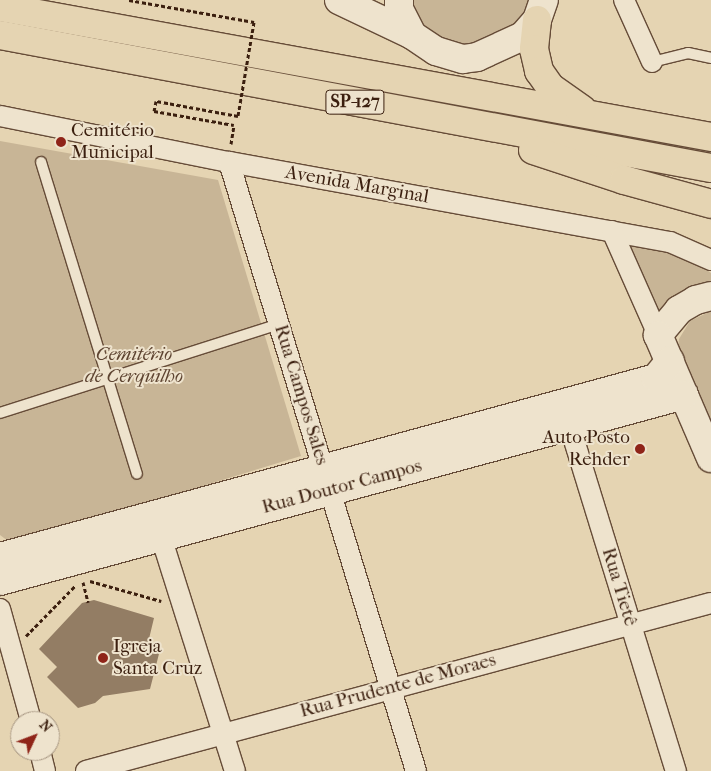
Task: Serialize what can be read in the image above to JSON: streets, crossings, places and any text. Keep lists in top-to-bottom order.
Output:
{
  "streets": {
    "highway": ["SP-127"],
    "street": [
      "Avenida Marginal",
      "Rua Campos Sales",
      "Rua Doutor Campos",
      "Rua Tietê",
      "Rua Prudente de Moraes"
    ]
  },
  "crossings": [
    ["Avenida Marginal", "Rua Campos Sales"],
    ["Rua Campos Sales", "Rua Doutor Campos"],
    ["Rua Campos Sales", "Rua Prudente de Moraes"],
    ["Rua Doutor Campos", "Rua Tietê"],
    ["Rua Tietê", "Rua Prudente de Moraes"]
  ],
  "parks": ["Cemitério de Cerquilho"],
  "places": ["Cemitério Municipal", "Auto Posto Rehder", "Igreja Santa Cruz"],
  "north": "top right"
}
